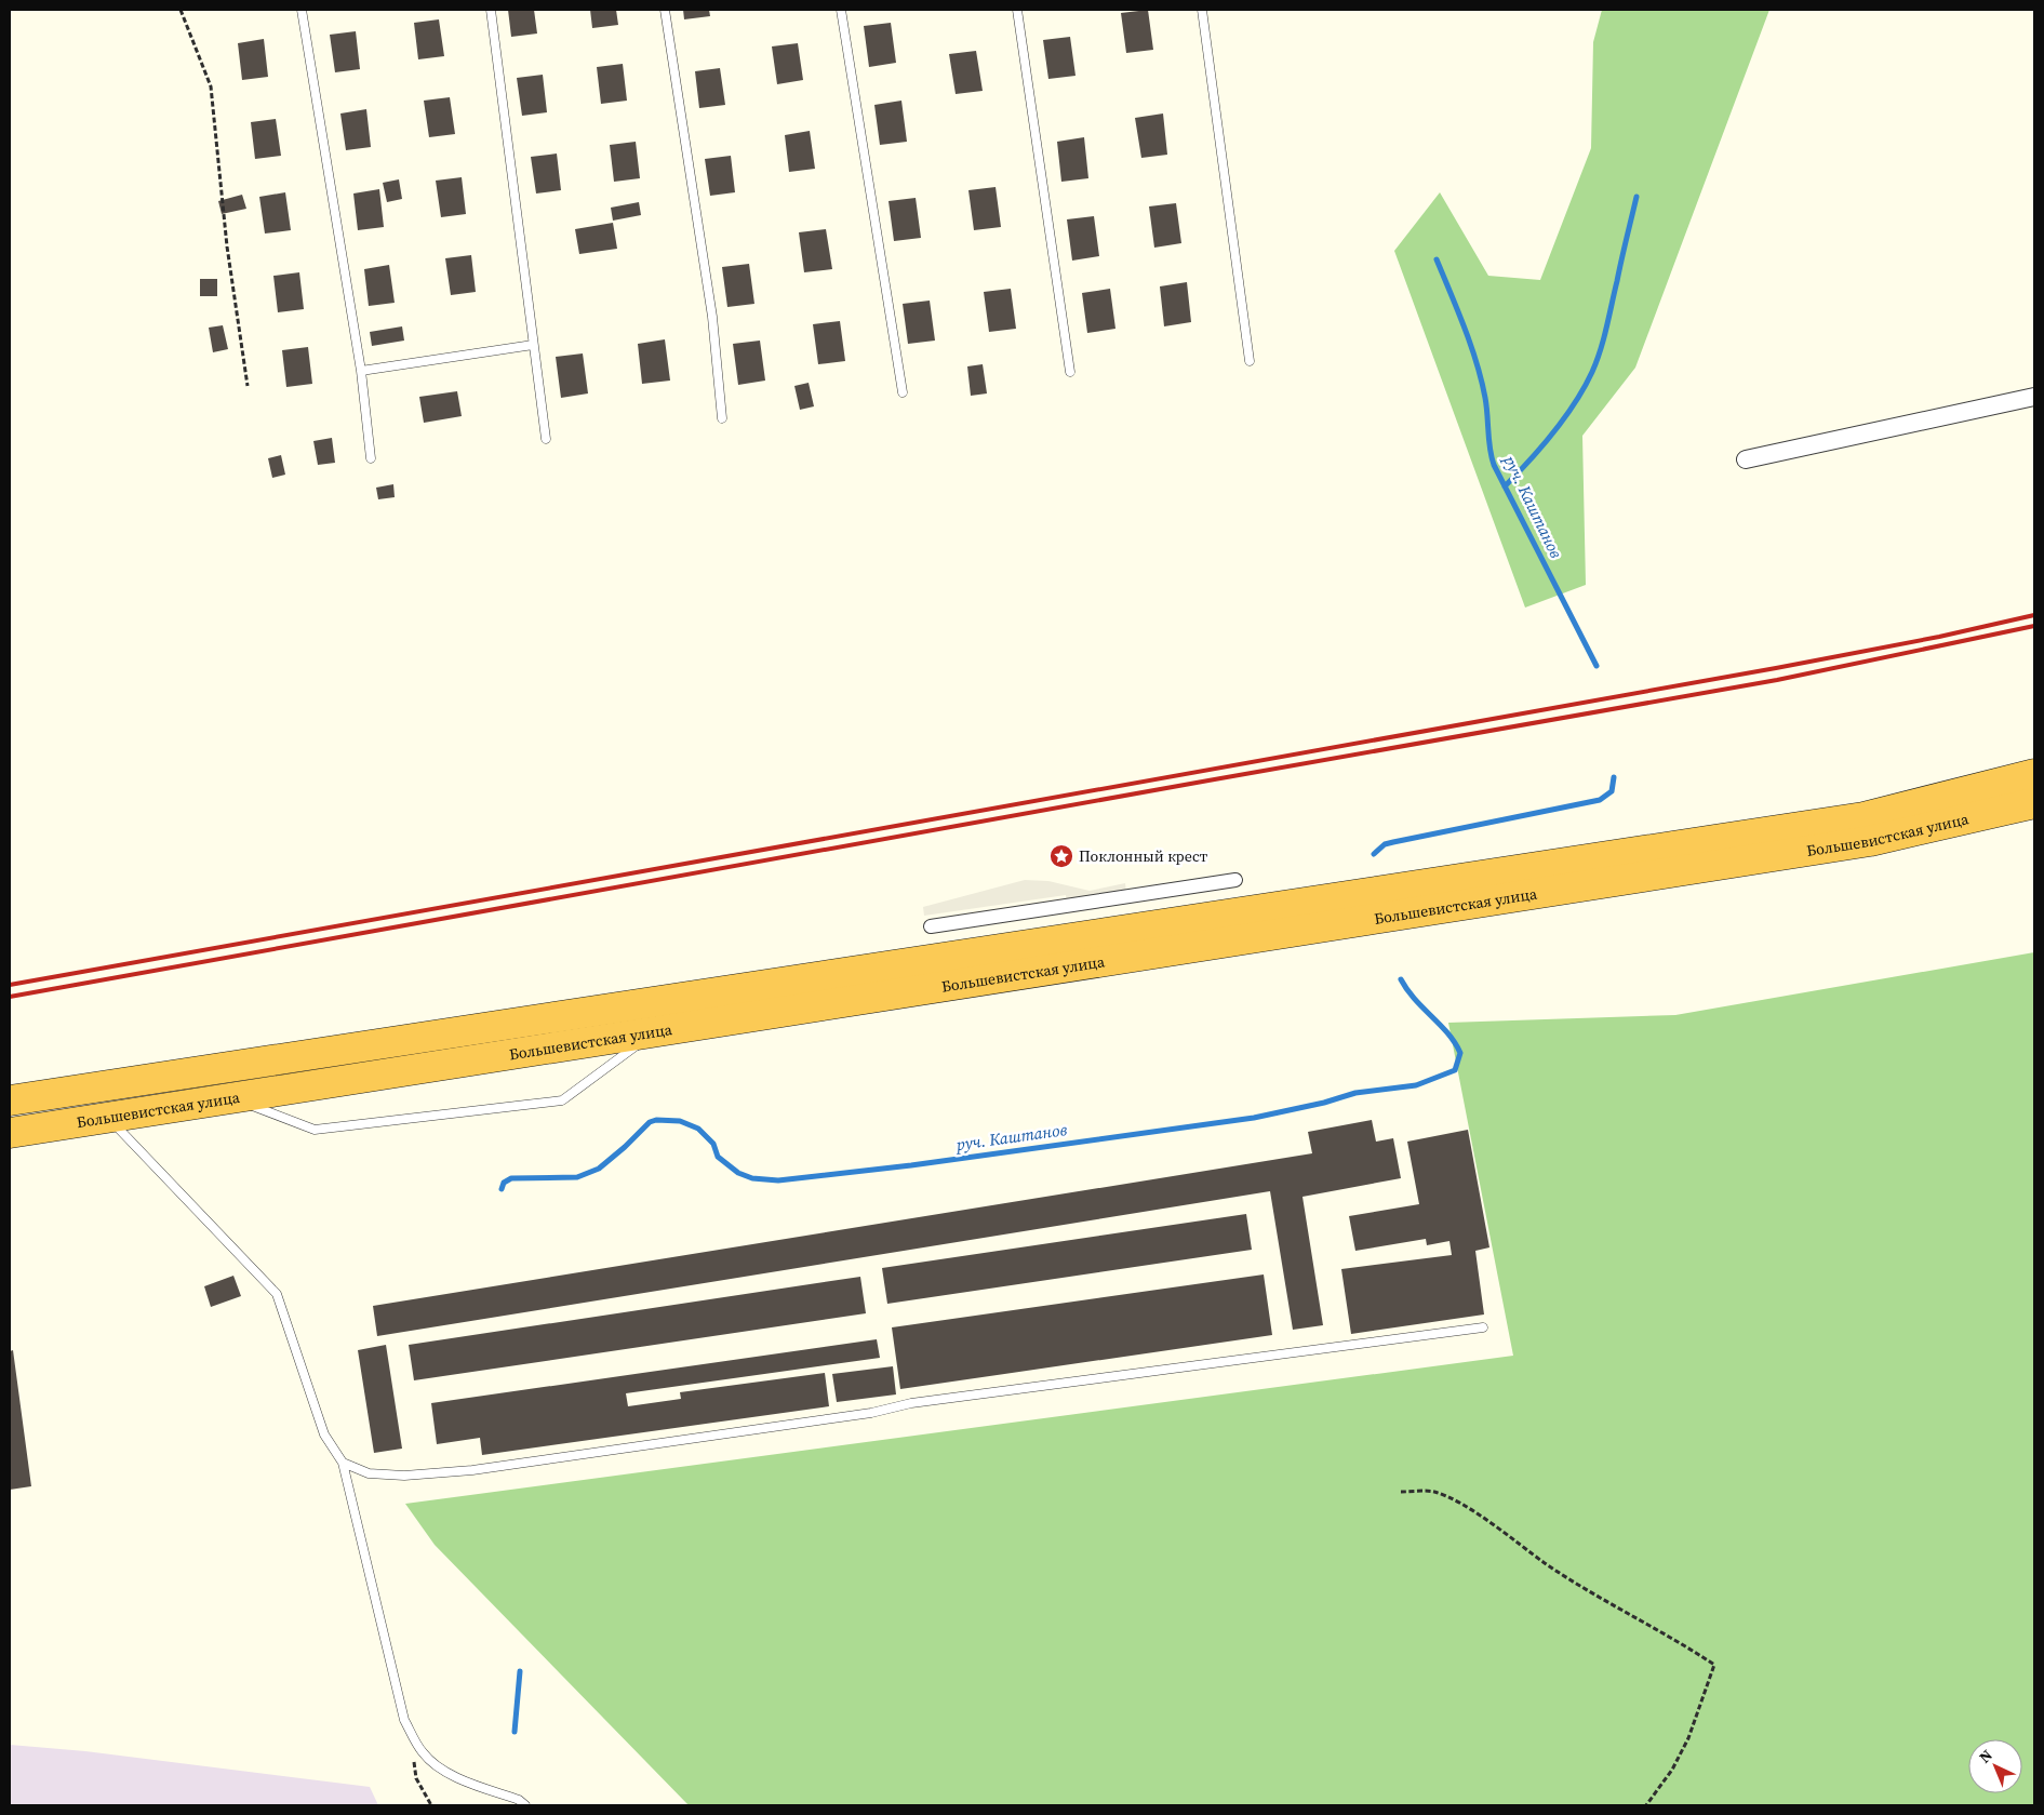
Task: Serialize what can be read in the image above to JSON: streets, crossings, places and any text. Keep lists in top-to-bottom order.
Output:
{
  "streets": {
    "highway": ["Большевистская улица"]
  },
  "water": ["руч. Каштанов"],
  "places": {
    "place": ["Поклонный крест"]
  },
  "north": "top left"
}
